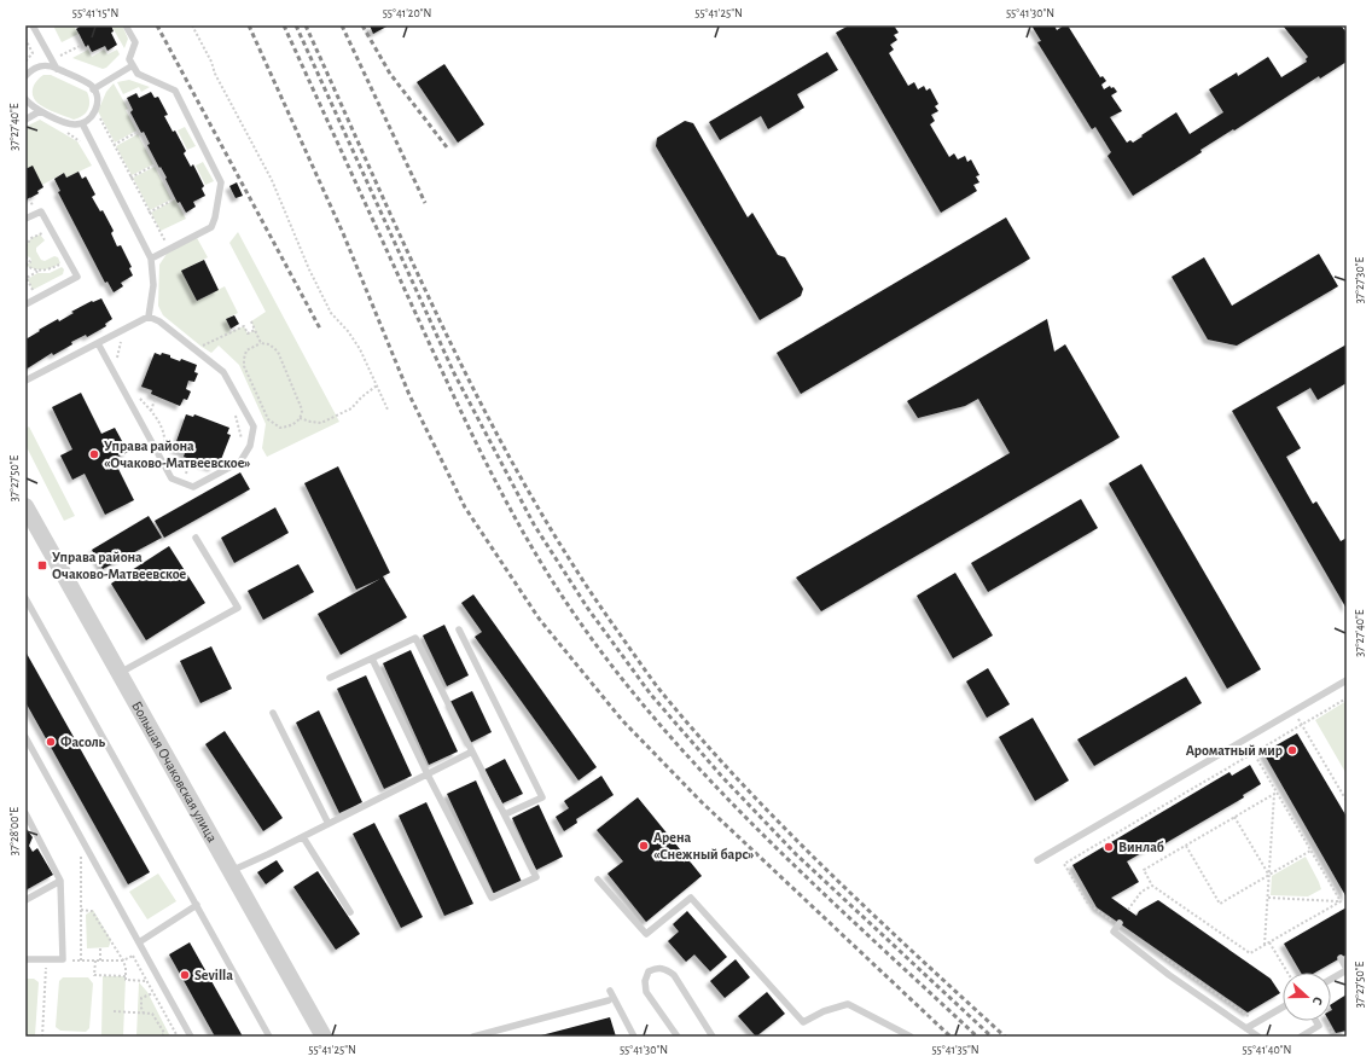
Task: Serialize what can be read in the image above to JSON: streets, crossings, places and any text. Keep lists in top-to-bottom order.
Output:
{
  "streets": {
    "street": ["Большая Очаковская улица"]
  },
  "places": {
    "other": [
      "Управа района «Очаково-Матвеевское»",
      "Фасоль",
      "Ароматный мир",
      "Арена «Снежный барс»",
      "Винлаб",
      "Sevilla"
    ],
    "transit": ["Управа района Очаково-Матвеевское"]
  },
  "north": "right",
  "coordinates": [
    "55°41'15\"N",
    "55°41'20\"N",
    "55°41'25\"N",
    "55°41'30\"N",
    "37°27'40\"E",
    "37°27'30\"E",
    "37°27'50\"E",
    "37°28'00\"E",
    "55°41'35\"N",
    "55°41'40\"N"
  ]
}
